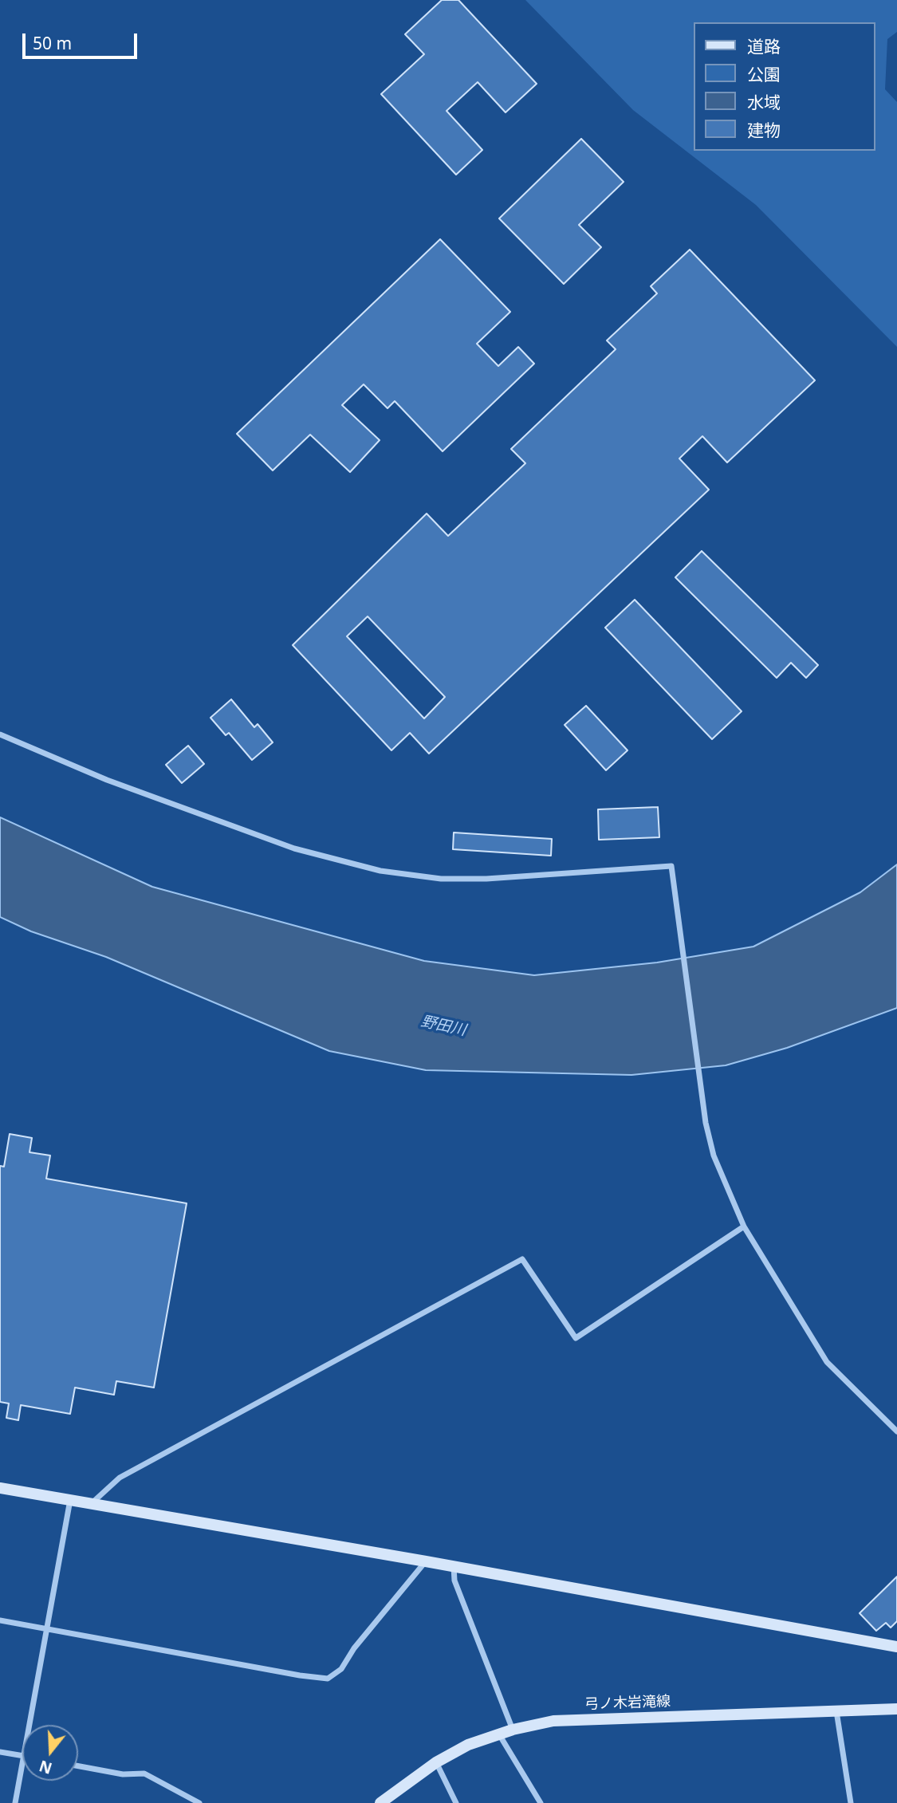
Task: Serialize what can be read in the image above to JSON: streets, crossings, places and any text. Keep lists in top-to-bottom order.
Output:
{
  "streets": {
    "street": ["弓ノ木岩滝線"]
  },
  "water": ["野田川"],
  "legend": [
    "道路",
    "公園",
    "水域",
    "建物"
  ],
  "scale_bar": "50 m",
  "north": "bottom"
}
